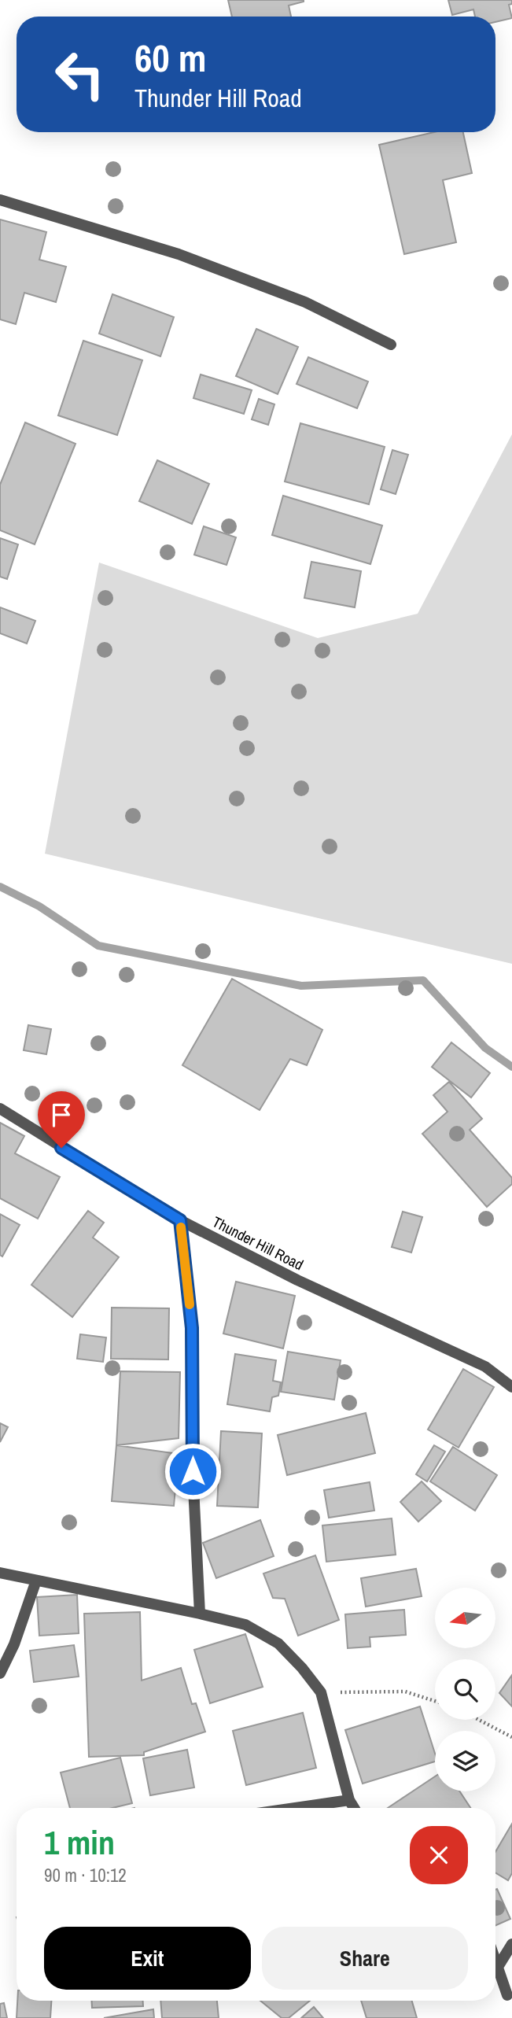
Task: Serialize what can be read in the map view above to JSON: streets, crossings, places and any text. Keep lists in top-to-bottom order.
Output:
{
  "streets": {
    "street": ["Thunder Hill Road"]
  },
  "north": "left",
  "page": {
    "turn": ["60 m", "Thunder Hill Road"],
    "heading": ["1 min", "90 m · 10:12"],
    "buttons": ["Exit", "Share"]
  }
}
